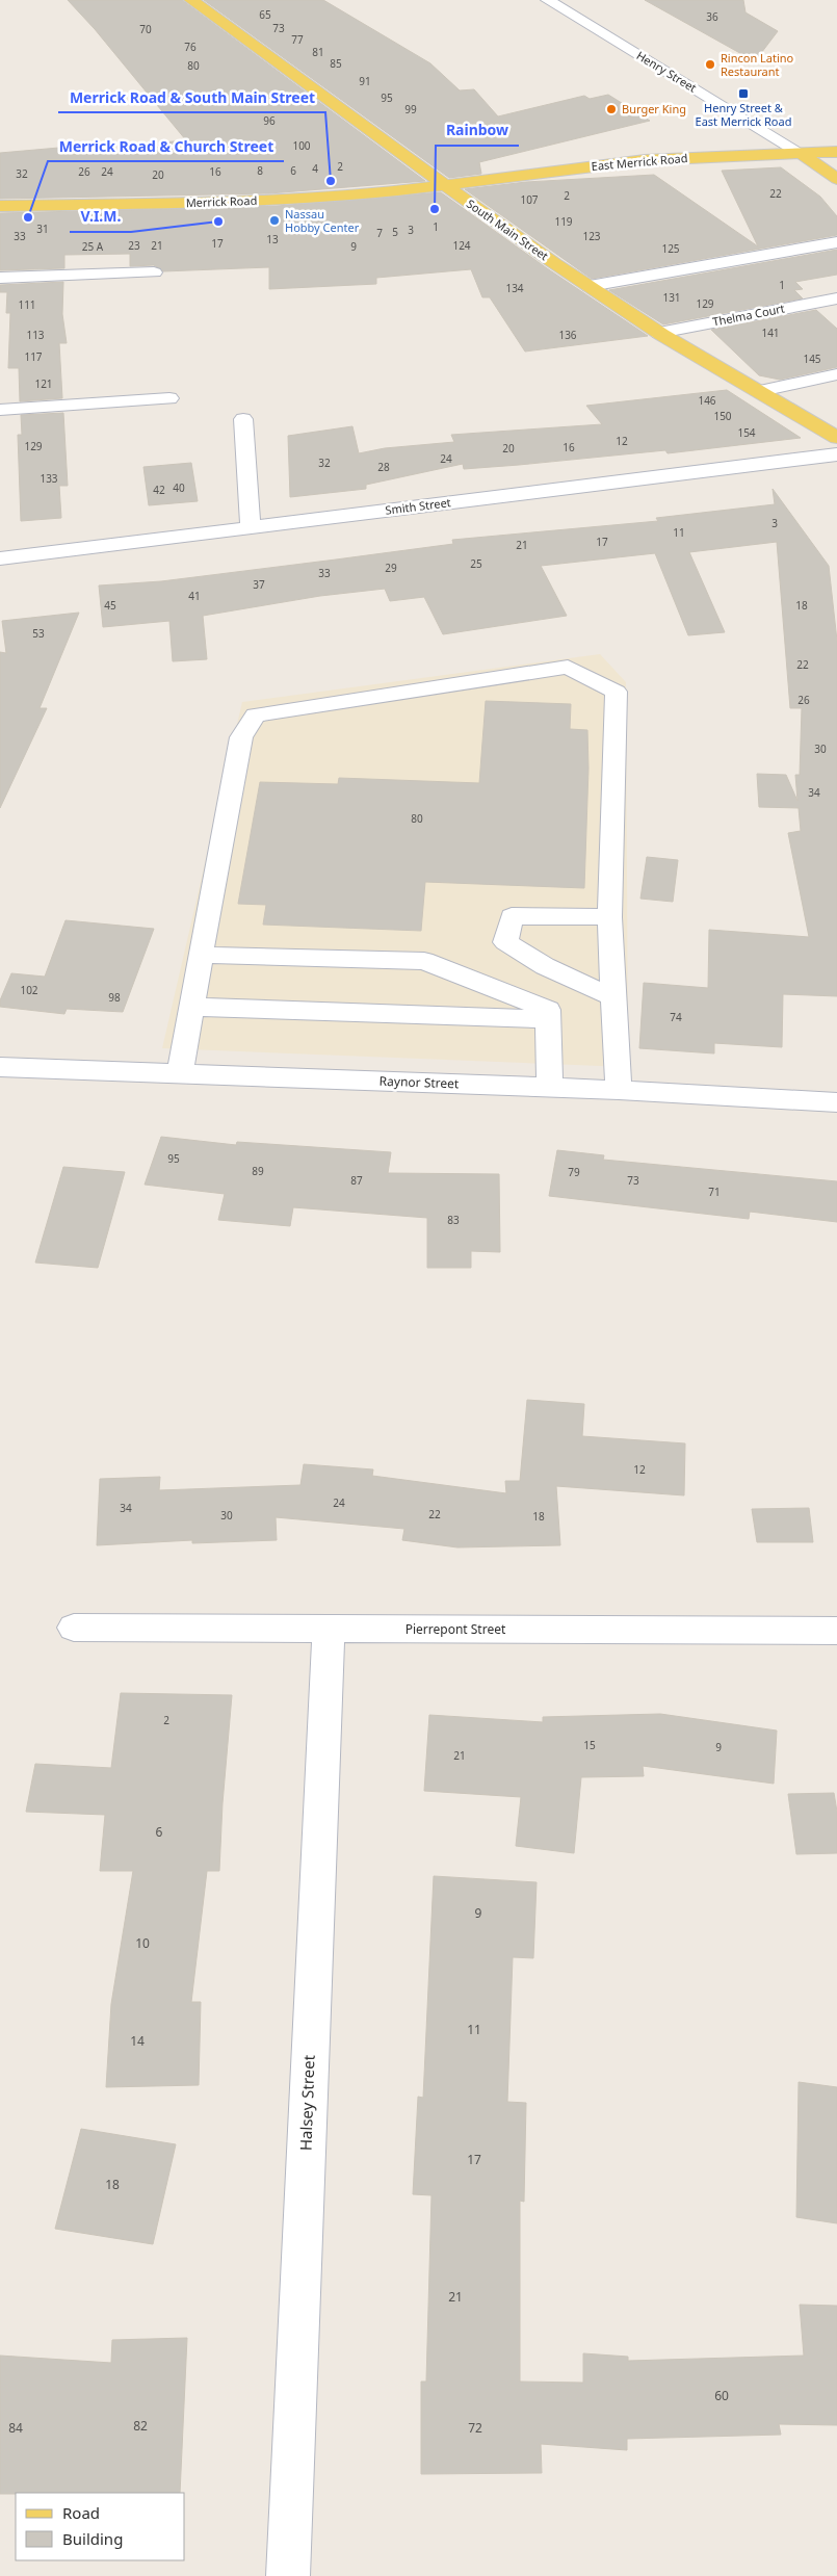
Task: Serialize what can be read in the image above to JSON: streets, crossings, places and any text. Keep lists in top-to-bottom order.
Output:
{
  "streets": {
    "main road": [
      "Henry Street",
      "East Merrick Road",
      "Merrick Road",
      "South Main Street"
    ],
    "street": [
      "Thelma Court",
      "Smith Street",
      "Raynor Street",
      "Pierrepont Street",
      "Halsey Street"
    ]
  },
  "crossings": [
    ["Henry Street", "East Merrick Road"],
    ["East Merrick Road", "Merrick Road"],
    ["East Merrick Road", "South Main Street"],
    ["Merrick Road", "South Main Street"],
    ["South Main Street", "Thelma Court"],
    ["Pierrepont Street", "Halsey Street"]
  ],
  "places": {
    "other": [
      "Rincon Latino Restaurant",
      "Burger King",
      "Merrick Road & South Main Street",
      "Rainbow",
      "Merrick Road & Church Street",
      "Nassau Hobby Center",
      "V.I.M."
    ],
    "transit": ["Henry Street & East Merrick Road"]
  },
  "house_numbers": [
    "65",
    "36",
    "73",
    "70",
    "77",
    "76",
    "81",
    "85",
    "80",
    "91",
    "95",
    "99",
    "96",
    "100",
    "2",
    "4",
    "8",
    "6",
    "26",
    "24",
    "16",
    "32",
    "20",
    "22",
    "2",
    "107",
    "119",
    "1",
    "31",
    "3",
    "5",
    "7",
    "33",
    "123",
    "13",
    "17",
    "23",
    "21",
    "124",
    "25 A",
    "9",
    "125",
    "1",
    "134",
    "131",
    "129",
    "111",
    "141",
    "113",
    "136",
    "117",
    "145",
    "121",
    "146",
    "150",
    "154",
    "12",
    "129",
    "16",
    "20",
    "24",
    "32",
    "28",
    "133",
    "40",
    "42",
    "3",
    "11",
    "17",
    "21",
    "25",
    "29",
    "33",
    "37",
    "41",
    "45",
    "18",
    "53",
    "22",
    "26",
    "30",
    "34",
    "80",
    "102",
    "98",
    "74",
    "95",
    "89",
    "79",
    "87",
    "73",
    "71",
    "83",
    "12",
    "24",
    "34",
    "22",
    "30",
    "18",
    "2",
    "15",
    "9",
    "21",
    "6",
    "9",
    "10",
    "11",
    "14",
    "17",
    "18",
    "21",
    "60",
    "82",
    "84",
    "72"
  ],
  "legend": ["Road", "Building"]
}
